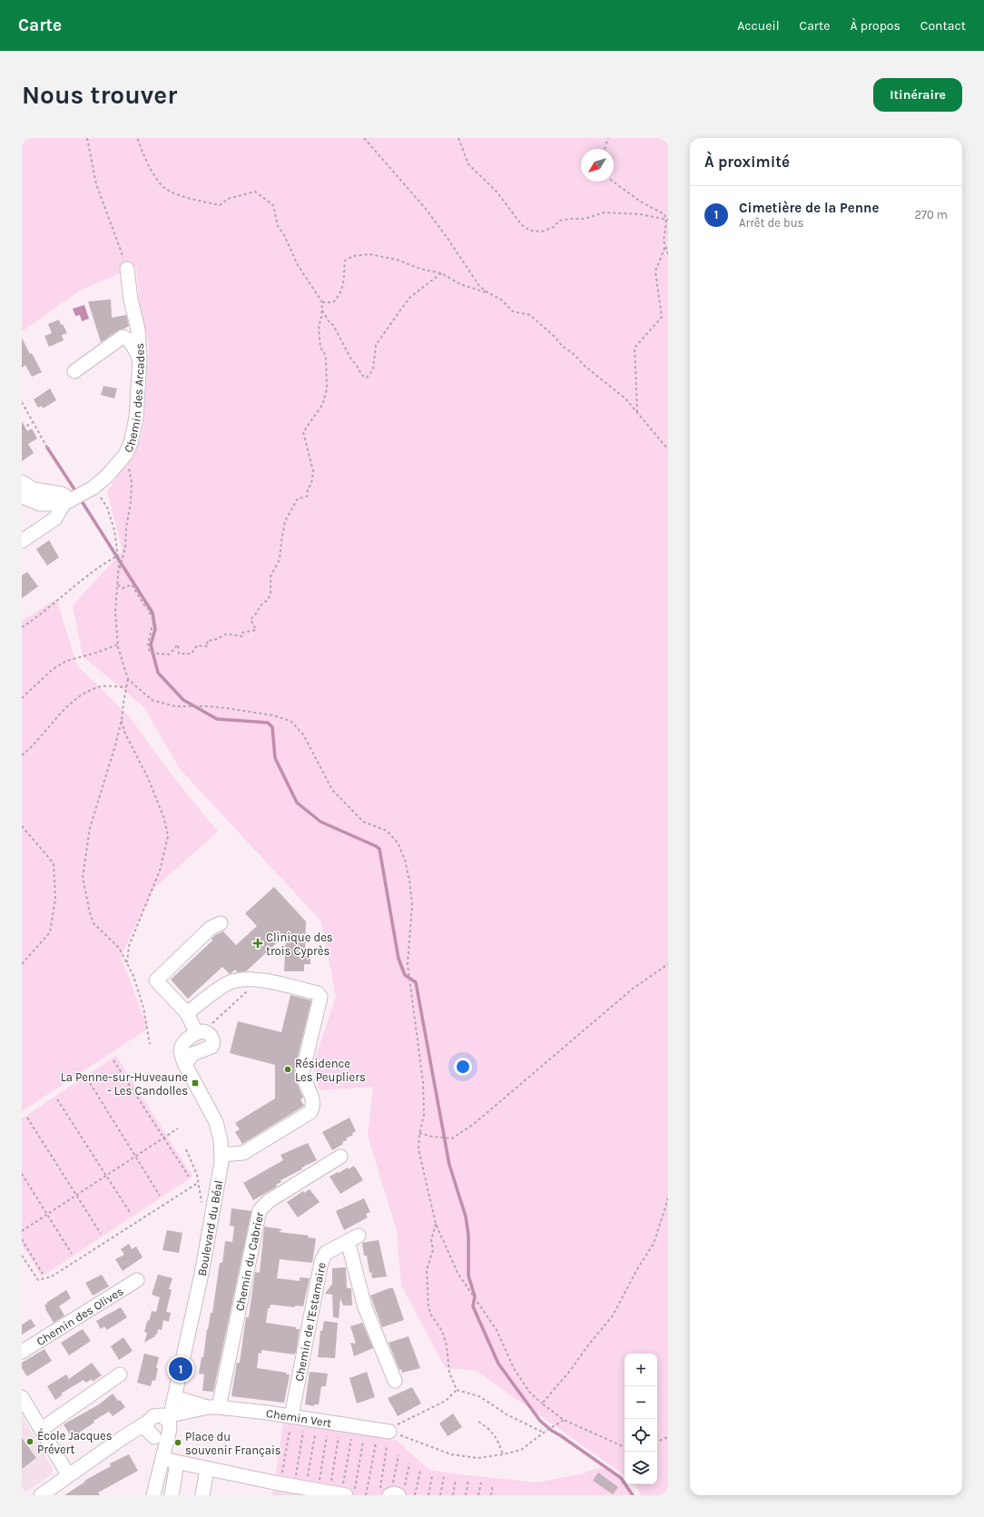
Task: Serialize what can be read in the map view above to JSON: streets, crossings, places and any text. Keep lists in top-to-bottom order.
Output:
{
  "streets": {
    "street": [
      "Chemin des Arcades",
      "Boulevard du Béal",
      "Chemin du Cabrier",
      "Chemin des Olives",
      "Chemin de l'Estamaire",
      "Chemin Vert"
    ]
  },
  "crossings": [
    ["Boulevard du Béal", "Chemin Vert"],
    ["Chemin du Cabrier", "Chemin Vert"],
    ["Chemin de l'Estamaire", "Chemin Vert"]
  ],
  "places": {
    "health": ["Clinique des trois Cyprès"],
    "other": ["Résidence Les Peupliers", "École Jacques Prévert", "Place du souvenir Français"],
    "transit": ["La Penne-sur-Huveaune - Les Candolles"]
  },
  "north": "bottom left",
  "page": {
    "header": "Carte",
    "nav": [
      "Accueil",
      "Carte",
      "À propos",
      "Contact"
    ],
    "buttons": "Itinéraire",
    "title": "Nous trouver",
    "heading": "À proximité",
    "list": [
      {
        "mark": "1",
        "name": "Cimetière de la Penne",
        "note": "Arrêt de bus",
        "value": "270 m"
      }
    ],
    "map_buttons": ["+", "−"],
    "pins": "1"
  }
}
